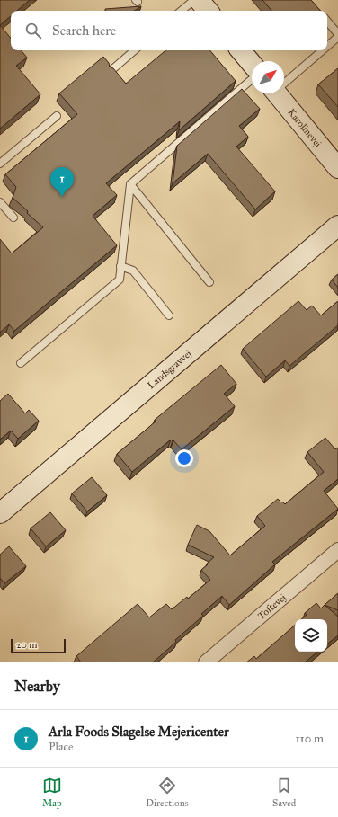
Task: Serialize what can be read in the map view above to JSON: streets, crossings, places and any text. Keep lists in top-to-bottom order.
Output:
{
  "streets": {
    "street": ["Karolinevej", "Landsgravvej", "Toftevej"]
  },
  "scale_bar": "20 m",
  "north": "top right",
  "page": {
    "search": "Search here",
    "pins": "1",
    "scale": "20 m",
    "heading": "Nearby",
    "list": [
      {
        "mark": "1",
        "name": "Arla Foods Slagelse Mejericenter",
        "note": "Place",
        "value": "110 m"
      }
    ],
    "nav": ["Map", "Directions", "Saved"]
  }
}
